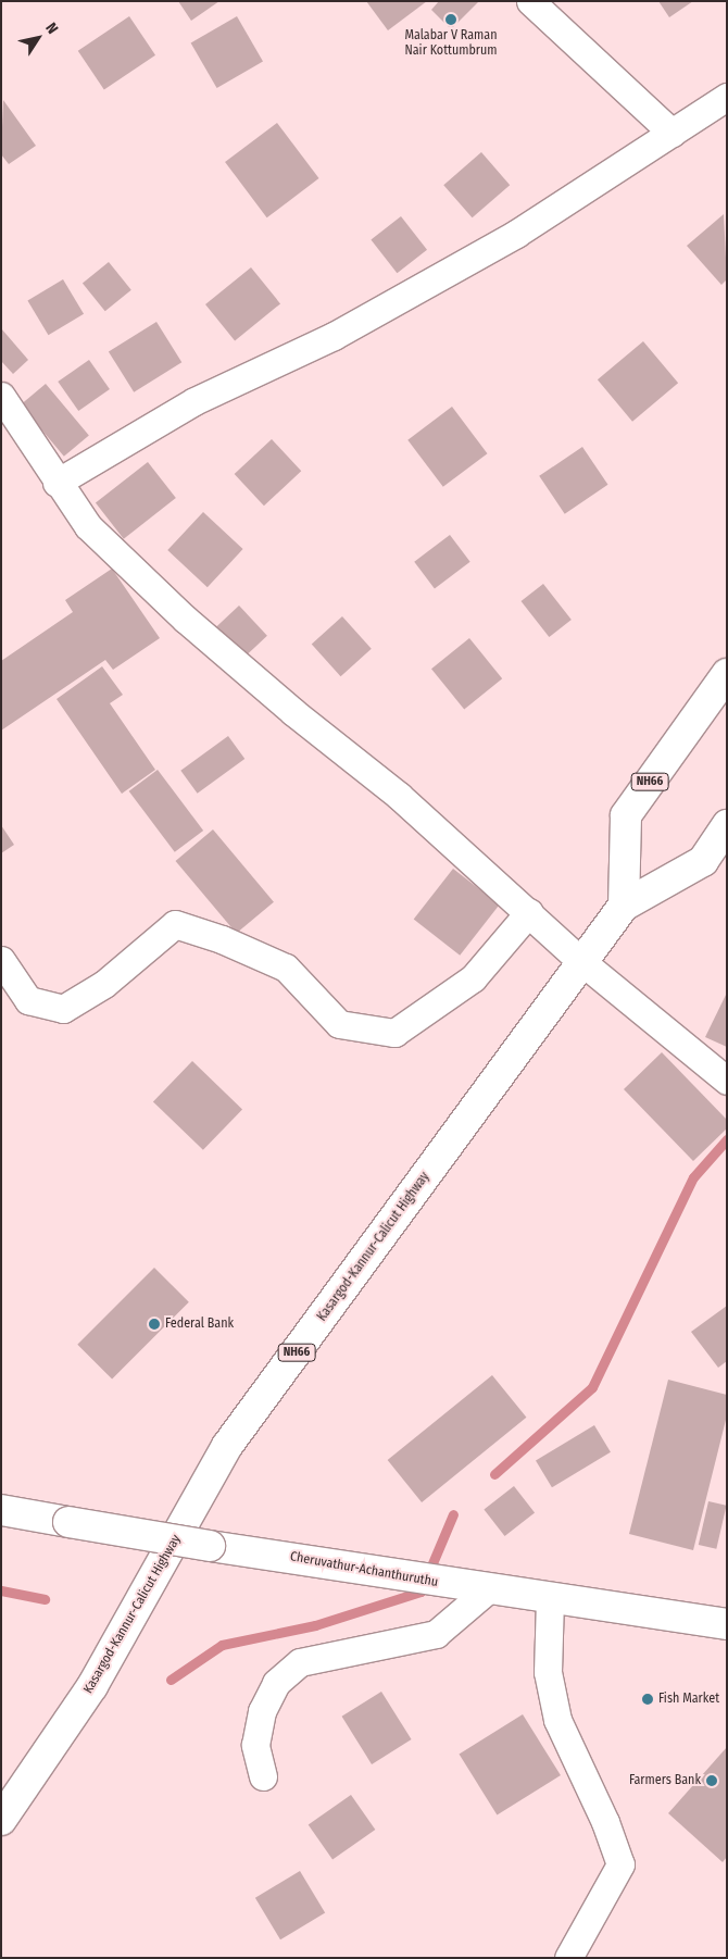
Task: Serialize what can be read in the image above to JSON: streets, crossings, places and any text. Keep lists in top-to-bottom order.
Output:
{
  "streets": {
    "main road": ["NH66", "Kasargod-Kannur-Calicut Highway", "Cheruvathur-Achanthuruthu"]
  },
  "crossings": [
    ["NH66", "Kasargod-Kannur-Calicut Highway"]
  ],
  "places": [
    "Malabar V Raman Nair Kottumbrum",
    "Federal Bank",
    "Fish Market",
    "Farmers Bank"
  ],
  "north": "top right"
}
